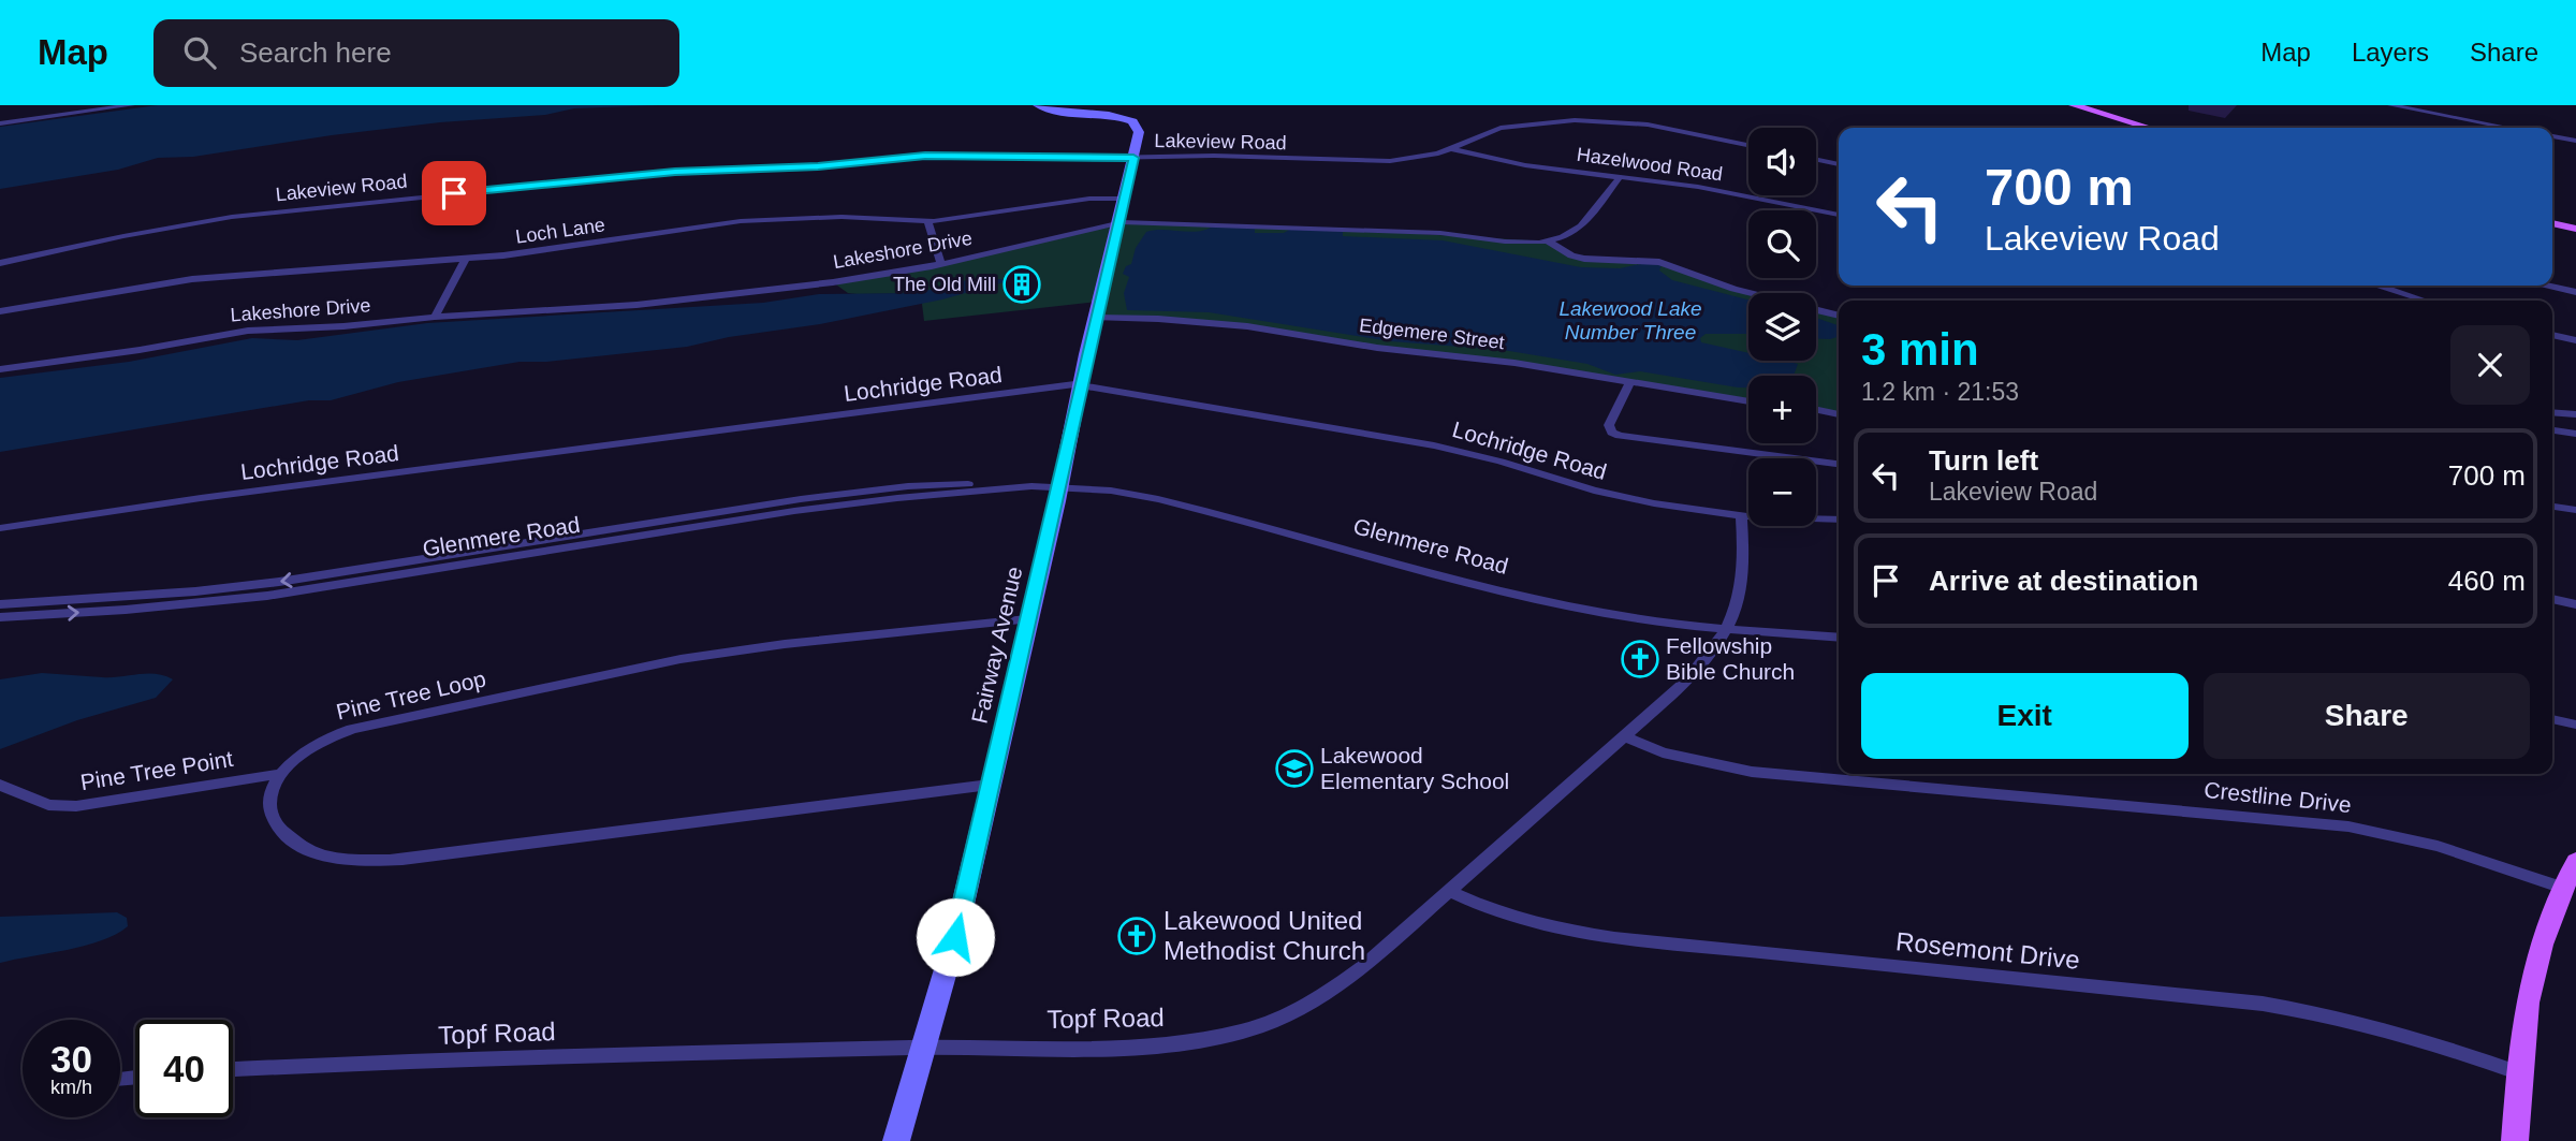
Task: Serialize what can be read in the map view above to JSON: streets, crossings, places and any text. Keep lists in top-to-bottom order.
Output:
{
  "streets": {
    "street": [
      "Lakeview Road",
      "Hazelwood Road",
      "Loch Lane",
      "Lakeshore Drive",
      "Edgemere Street",
      "Lochridge Road",
      "Glenmere Road",
      "Fairway Avenue",
      "Pine Tree Loop",
      "Pine Tree Point",
      "Crestline Drive",
      "Rosemont Drive",
      "Topf Road"
    ]
  },
  "crossings": [
    ["Lakeview Road", "Hazelwood Road"],
    ["Lakeview Road", "Fairway Avenue"],
    ["Loch Lane", "Fairway Avenue"],
    ["Lakeshore Drive", "Fairway Avenue"],
    ["Edgemere Street", "Fairway Avenue"],
    ["Lochridge Road", "Fairway Avenue"],
    ["Lochridge Road", "Topf Road"],
    ["Glenmere Road", "Fairway Avenue"],
    ["Glenmere Road", "Topf Road"],
    ["Fairway Avenue", "Pine Tree Loop"],
    ["Fairway Avenue", "Topf Road"],
    ["Pine Tree Loop", "Pine Tree Point"],
    ["Crestline Drive", "Topf Road"],
    ["Rosemont Drive", "Topf Road"]
  ],
  "water": ["Lakewood Lake Number Three"],
  "places": {
    "building": ["The Old Mill"],
    "church": ["Fellowship Bible Church", "Lakewood United Methodist Church"],
    "school or university": ["Lakewood Elementary School"]
  },
  "page": {
    "header": "Map",
    "search": "Search here",
    "nav": ["Map", "Layers", "Share"],
    "map_buttons": ["+", "−"],
    "turn": ["700 m", "Lakeview Road"],
    "heading": ["3 min", "1.2 km · 21:53"],
    "list": [
      {
        "name": "Turn left",
        "note": "Lakeview Road",
        "value": "700 m"
      },
      {
        "name": "Arrive at destination",
        "value": "460 m"
      }
    ],
    "buttons": ["Exit", "Share"],
    "speed": "30 km/h",
    "limit": "40"
  }
}
